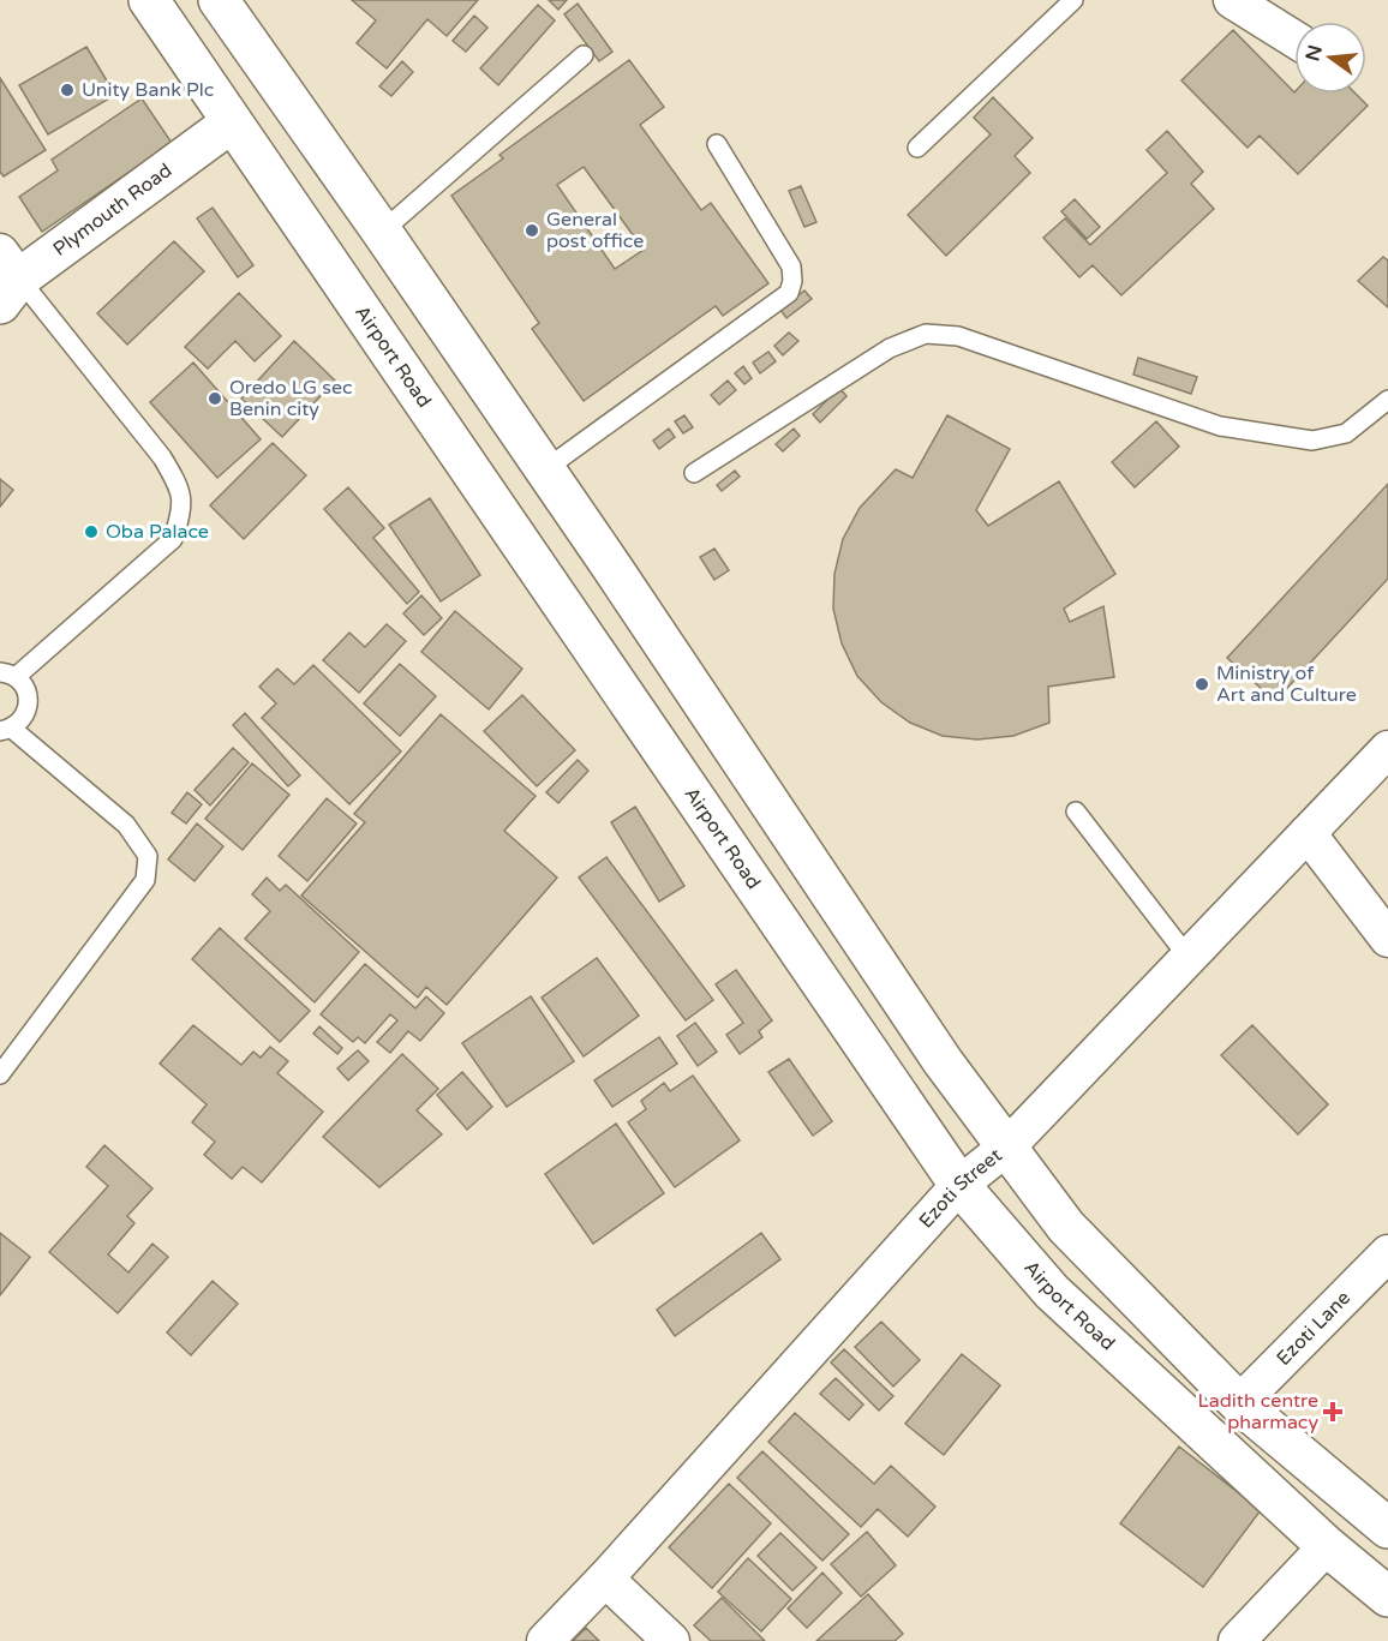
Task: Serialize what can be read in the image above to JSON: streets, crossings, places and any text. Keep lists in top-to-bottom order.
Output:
{
  "streets": {
    "main road": ["Plymouth Road", "Airport Road"],
    "street": ["Ezoti Street", "Ezoti Lane"]
  },
  "crossings": [
    ["Plymouth Road", "Airport Road"],
    ["Airport Road", "Ezoti Street"]
  ],
  "places": {
    "other": [
      "Unity Bank Plc",
      "General post office",
      "Oredo LG sec Benin city",
      "Oba Palace",
      "Ministry of Art and Culture"
    ],
    "health": ["Ladith centre pharmacy"]
  },
  "north": "left"
}
